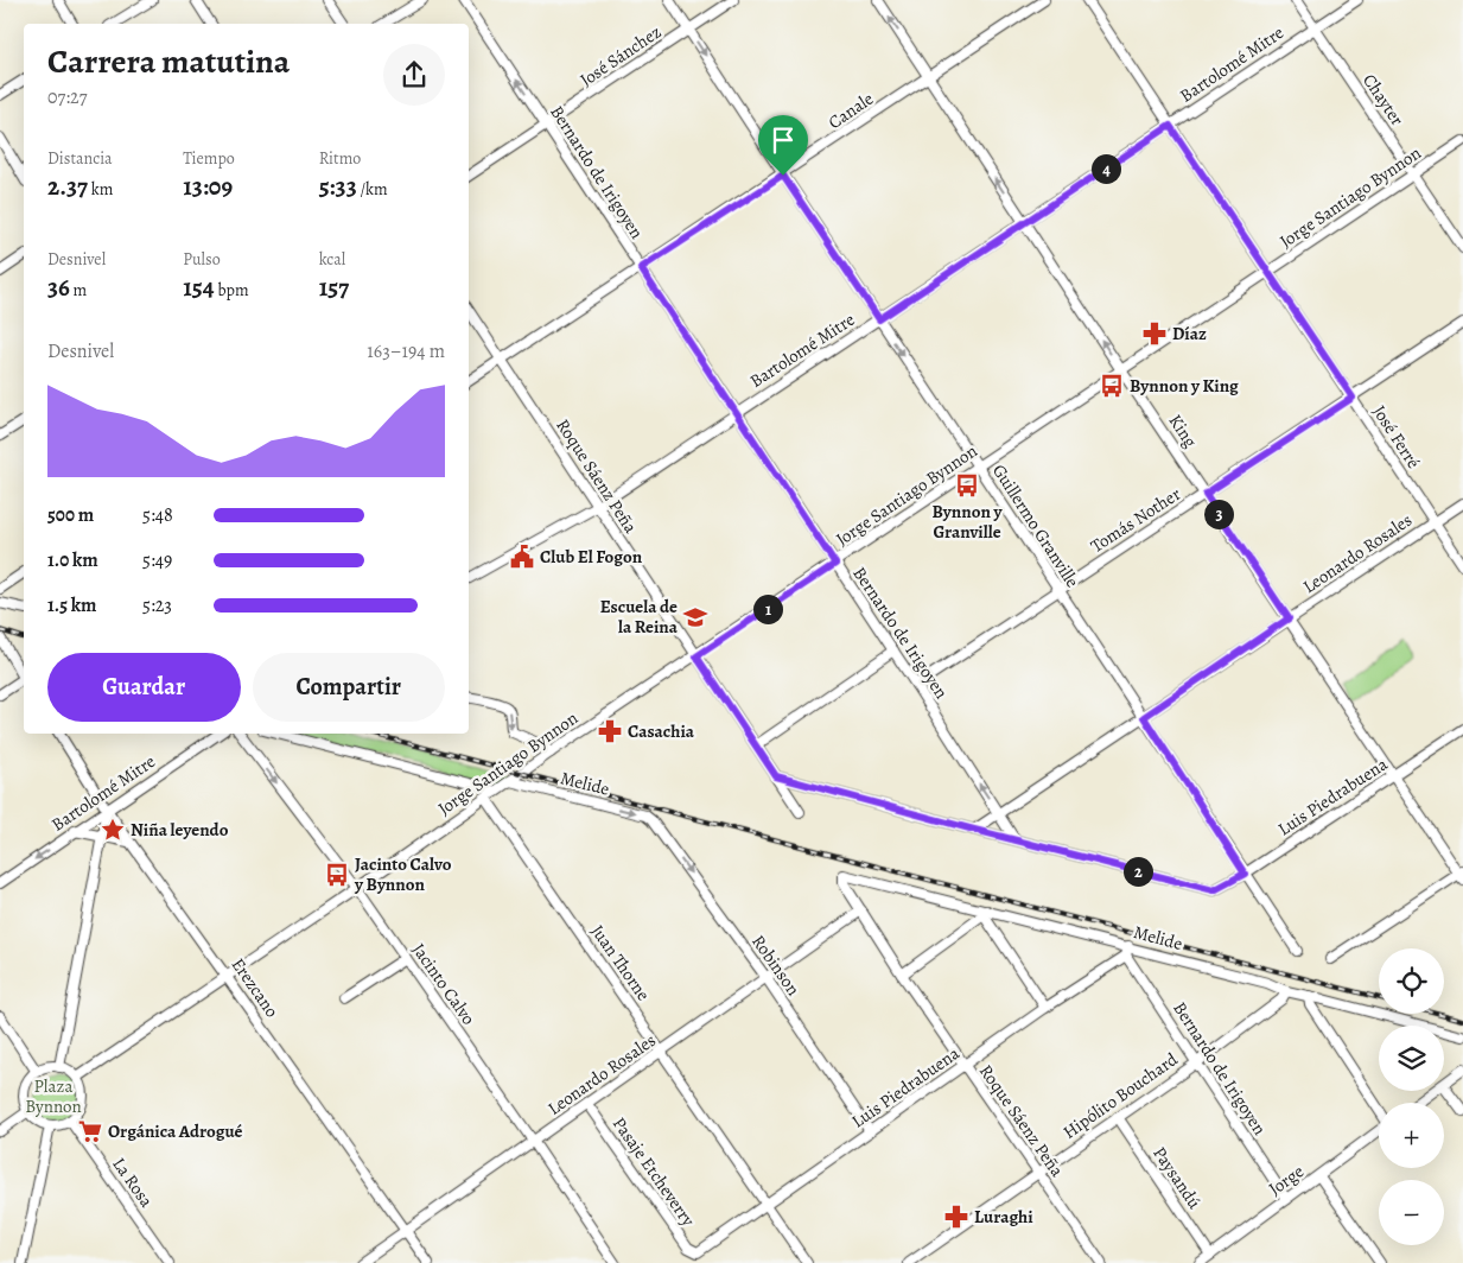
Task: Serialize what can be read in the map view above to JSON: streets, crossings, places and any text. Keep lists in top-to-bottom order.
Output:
{
  "streets": {
    "street": [
      "José Sánchez",
      "Bartolomé Mitre",
      "Chayter",
      "Canale",
      "Bernardo de Irigoyen",
      "Jorge Santiago Bynnon",
      "King",
      "José Ferré",
      "Roque Sáenz Peña",
      "Tomás Nother",
      "Guillermo Granville",
      "Leonardo Rosales",
      "Melide",
      "Luis Piedrabuena",
      "Juan Thorne",
      "Robinson",
      "Jacinto Calvo",
      "Erezcano",
      "Hipólito Bouchard",
      "Pasaje Etcheverry",
      "Paysandú",
      "Jorge",
      "La Rosa"
    ]
  },
  "crossings": [
    ["José Sánchez", "Bernardo de Irigoyen"],
    ["José Sánchez", "Guillermo Granville"],
    ["Bartolomé Mitre", "Chayter"],
    ["Bartolomé Mitre", "Bernardo de Irigoyen"],
    ["Bartolomé Mitre", "King"],
    ["Bartolomé Mitre", "José Ferré"],
    ["Bartolomé Mitre", "Roque Sáenz Peña"],
    ["Bartolomé Mitre", "Guillermo Granville"],
    ["Bartolomé Mitre", "Erezcano"],
    ["Chayter", "Jorge Santiago Bynnon"],
    ["Canale", "Bernardo de Irigoyen"],
    ["Canale", "King"],
    ["Canale", "Roque Sáenz Peña"],
    ["Canale", "Guillermo Granville"],
    ["Bernardo de Irigoyen", "Jorge Santiago Bynnon"],
    ["Bernardo de Irigoyen", "Tomás Nother"],
    ["Bernardo de Irigoyen", "Leonardo Rosales"],
    ["Bernardo de Irigoyen", "Melide"],
    ["Bernardo de Irigoyen", "Luis Piedrabuena"],
    ["Bernardo de Irigoyen", "Hipólito Bouchard"],
    ["Bernardo de Irigoyen", "Jorge"],
    ["Jorge Santiago Bynnon", "King"],
    ["Jorge Santiago Bynnon", "José Ferré"],
    ["Jorge Santiago Bynnon", "Roque Sáenz Peña"],
    ["Jorge Santiago Bynnon", "Guillermo Granville"],
    ["Jorge Santiago Bynnon", "Melide"],
    ["Jorge Santiago Bynnon", "Juan Thorne"],
    ["Jorge Santiago Bynnon", "Jacinto Calvo"],
    ["Jorge Santiago Bynnon", "Erezcano"],
    ["Jorge Santiago Bynnon", "La Rosa"],
    ["King", "Tomás Nother"],
    ["King", "Leonardo Rosales"],
    ["King", "Luis Piedrabuena"],
    ["José Ferré", "Tomás Nother"],
    ["José Ferré", "Leonardo Rosales"],
    ["Roque Sáenz Peña", "Leonardo Rosales"],
    ["Roque Sáenz Peña", "Melide"],
    ["Roque Sáenz Peña", "Luis Piedrabuena"],
    ["Roque Sáenz Peña", "Hipólito Bouchard"],
    ["Tomás Nother", "Guillermo Granville"],
    ["Guillermo Granville", "Leonardo Rosales"],
    ["Guillermo Granville", "Luis Piedrabuena"],
    ["Leonardo Rosales", "Juan Thorne"],
    ["Leonardo Rosales", "Robinson"],
    ["Leonardo Rosales", "Jacinto Calvo"],
    ["Leonardo Rosales", "Erezcano"],
    ["Leonardo Rosales", "Pasaje Etcheverry"],
    ["Melide", "Luis Piedrabuena"],
    ["Melide", "Robinson"],
    ["Melide", "Hipólito Bouchard"],
    ["Luis Piedrabuena", "Juan Thorne"],
    ["Luis Piedrabuena", "Robinson"],
    ["Luis Piedrabuena", "Pasaje Etcheverry"],
    ["Hipólito Bouchard", "Paysandú"],
    ["Paysandú", "Jorge"]
  ],
  "one_way": ["King", "Robinson"],
  "parks": ["Plaza Bynnon"],
  "places": {
    "pharmacy": ["Díaz", "Casachia", "Luraghi"],
    "bus stop": ["Bynnon y King", "Bynnon y Granville", "Jacinto Calvo y Bynnon"],
    "public building": ["Club El Fogon"],
    "school or university": ["Escuela de la Reina"],
    "place": ["Niña leyendo"],
    "supermarket": ["Orgánica Adrogué"]
  },
  "page": {
    "heading": ["Carrera matutina", "07:27"],
    "stats": [
      ["Distancia", "2.37 km"],
      ["Tiempo", "13:09"],
      ["Ritmo", "5:33 /km"],
      ["Desnivel", "36 m"],
      ["Pulso", "154 bpm"],
      ["kcal", "157"]
    ],
    "pins": [
      "4",
      "3",
      "1",
      "2"
    ],
    "chart": ["Desnivel", "163–194 m"],
    "list": [
      {
        "name": "500 m",
        "note": "5:48"
      },
      {
        "name": "1.0 km",
        "note": "5:49"
      },
      {
        "name": "1.5 km",
        "note": "5:23"
      }
    ],
    "buttons": ["Guardar", "Compartir"],
    "map_buttons": ["+", "−"]
  }
}
